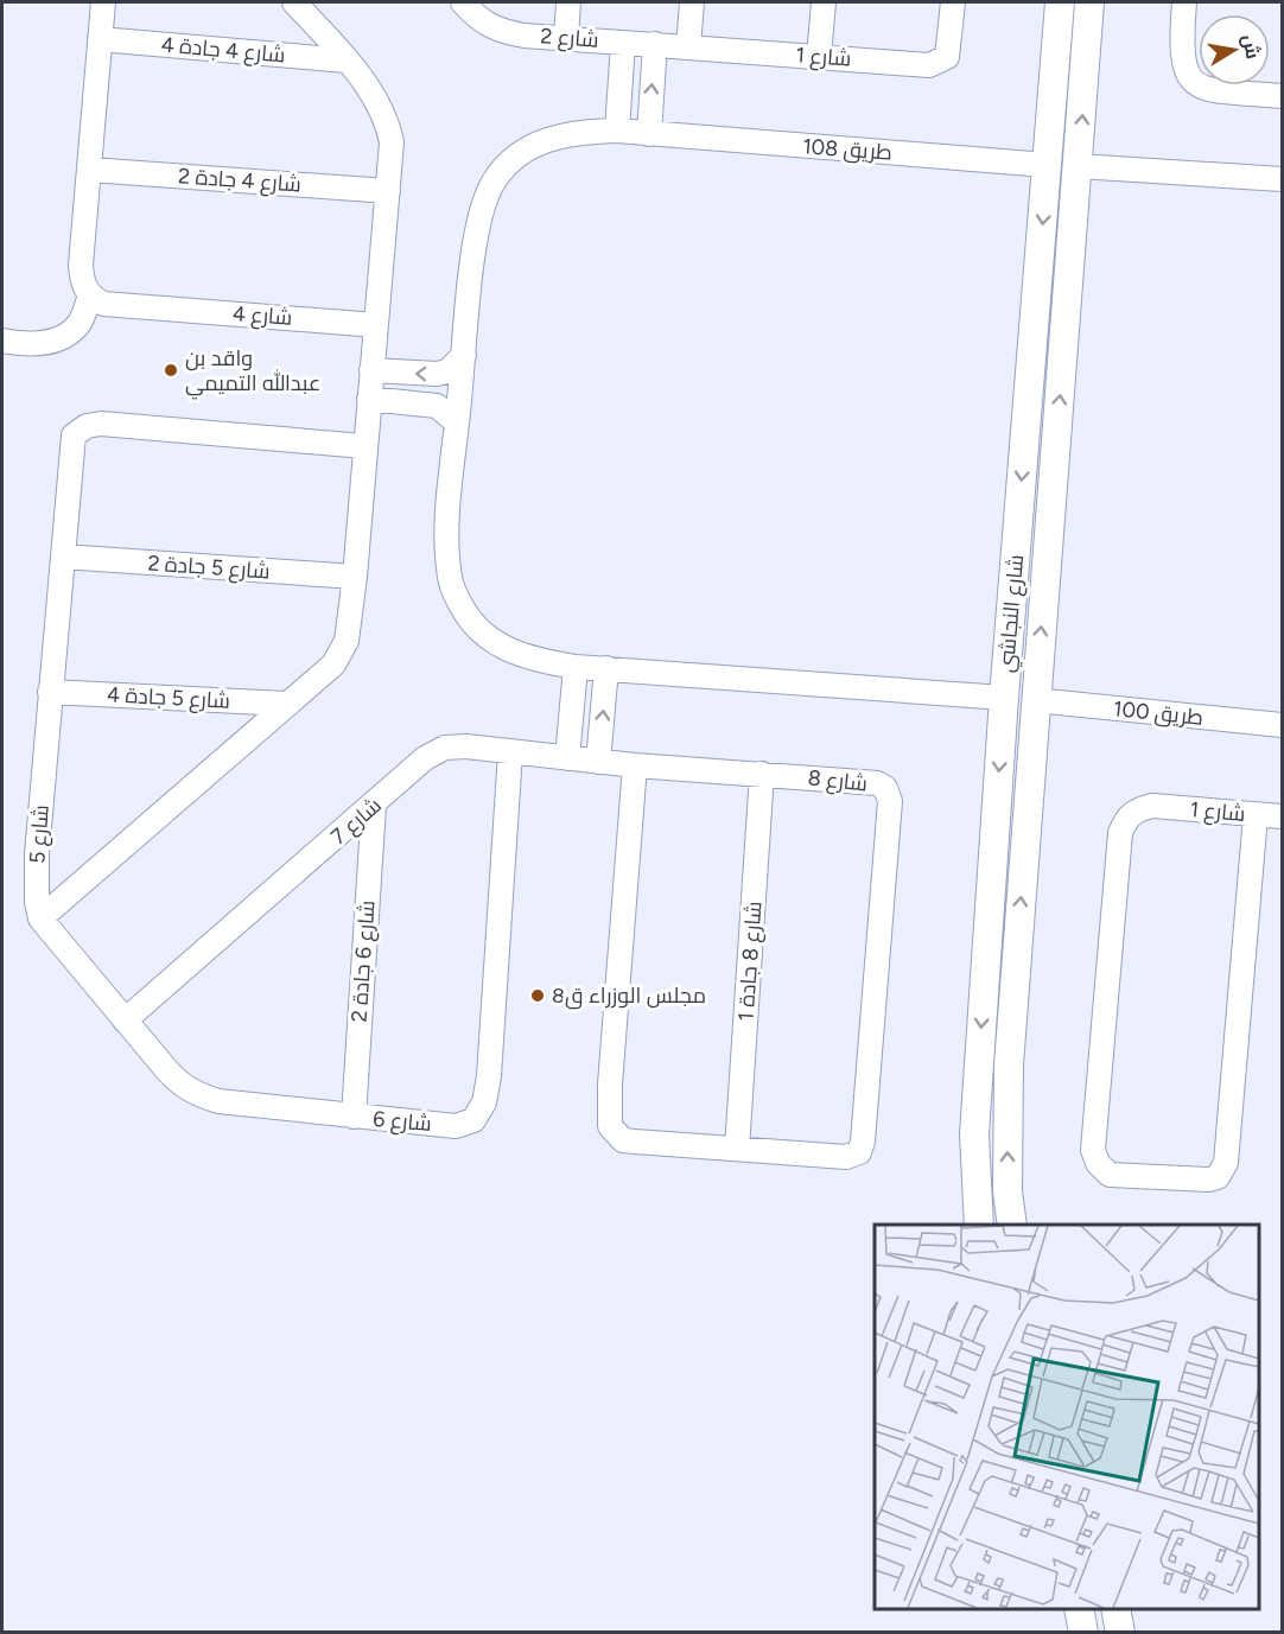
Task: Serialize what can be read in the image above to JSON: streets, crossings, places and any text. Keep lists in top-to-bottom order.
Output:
{
  "streets": {
    "main road": ["شارع النجاشي"],
    "street": [
      "شارع 2",
      "شارع 4 جادة 4",
      "شارع 1",
      "طريق 108",
      "شارع 4 جادة 2",
      "شارع 4",
      "شارع 5 جادة 2",
      "شارع 5 جادة 4",
      "طريق 100",
      "شارع 8",
      "شارع 7",
      "شارع 5",
      "شارع 6 جادة 2",
      "شارع 8 جادة 1",
      "شارع 6"
    ]
  },
  "crossings": [
    ["شارع 2", "شارع 1"],
    ["طريق 108", "شارع النجاشي"],
    ["شارع 5 جادة 2", "شارع 5"],
    ["شارع النجاشي", "طريق 100"],
    ["شارع 5 جادة 4", "شارع 5"],
    ["شارع 8", "شارع 7"],
    ["شارع 8", "شارع 8 جادة 1"],
    ["شارع 7", "شارع 6 جادة 2"],
    ["شارع 7", "شارع 6"],
    ["شارع 5", "شارع 6"],
    ["شارع 6 جادة 2", "شارع 6"]
  ],
  "places": ["واقد بن عبدالله التميمي", "مجلس الوزراء ق8"],
  "north": "right"
}
